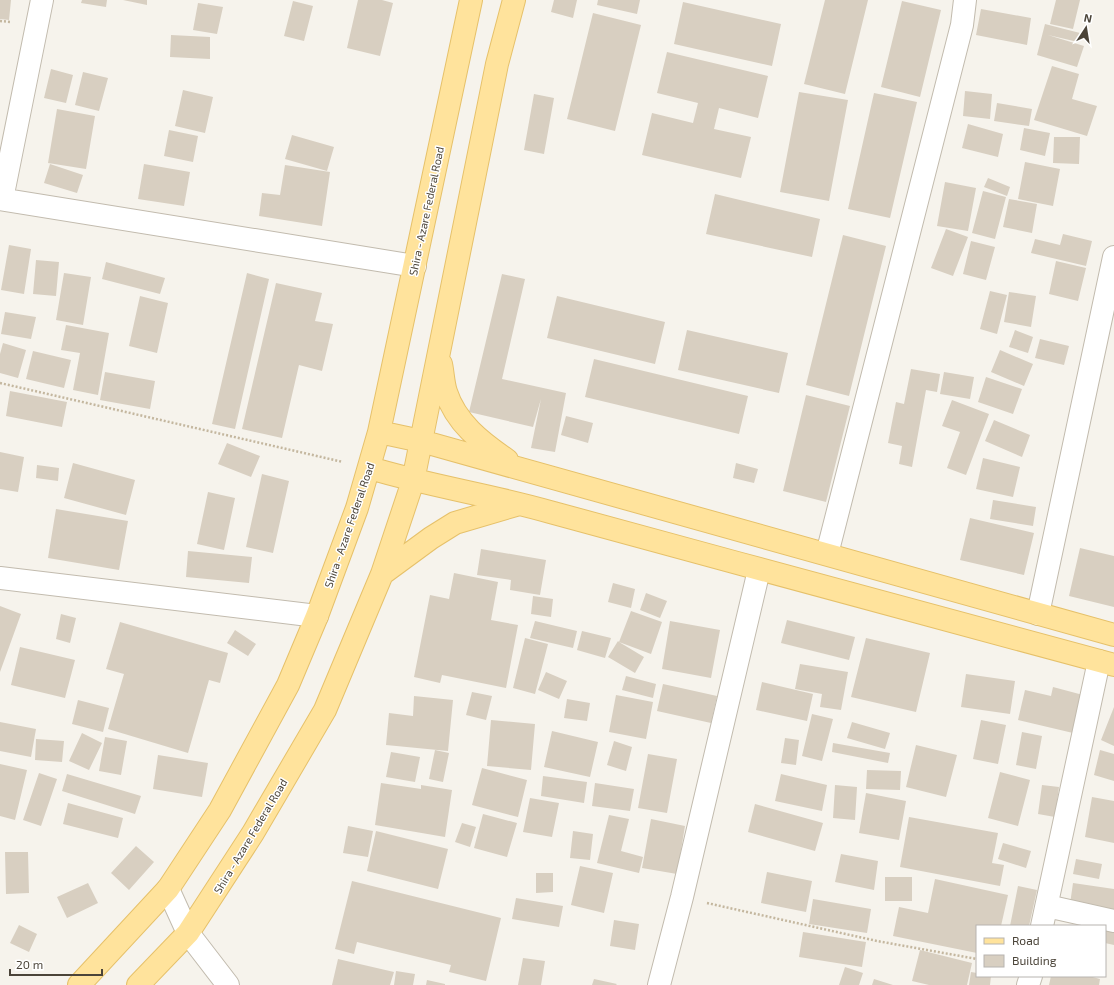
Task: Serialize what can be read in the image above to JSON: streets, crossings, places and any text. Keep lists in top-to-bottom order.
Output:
{
  "streets": {
    "main road": ["Shira - Azare Federal Road"]
  },
  "legend": ["Road", "Building"],
  "scale_bar": "20 m",
  "north": "top"
}
